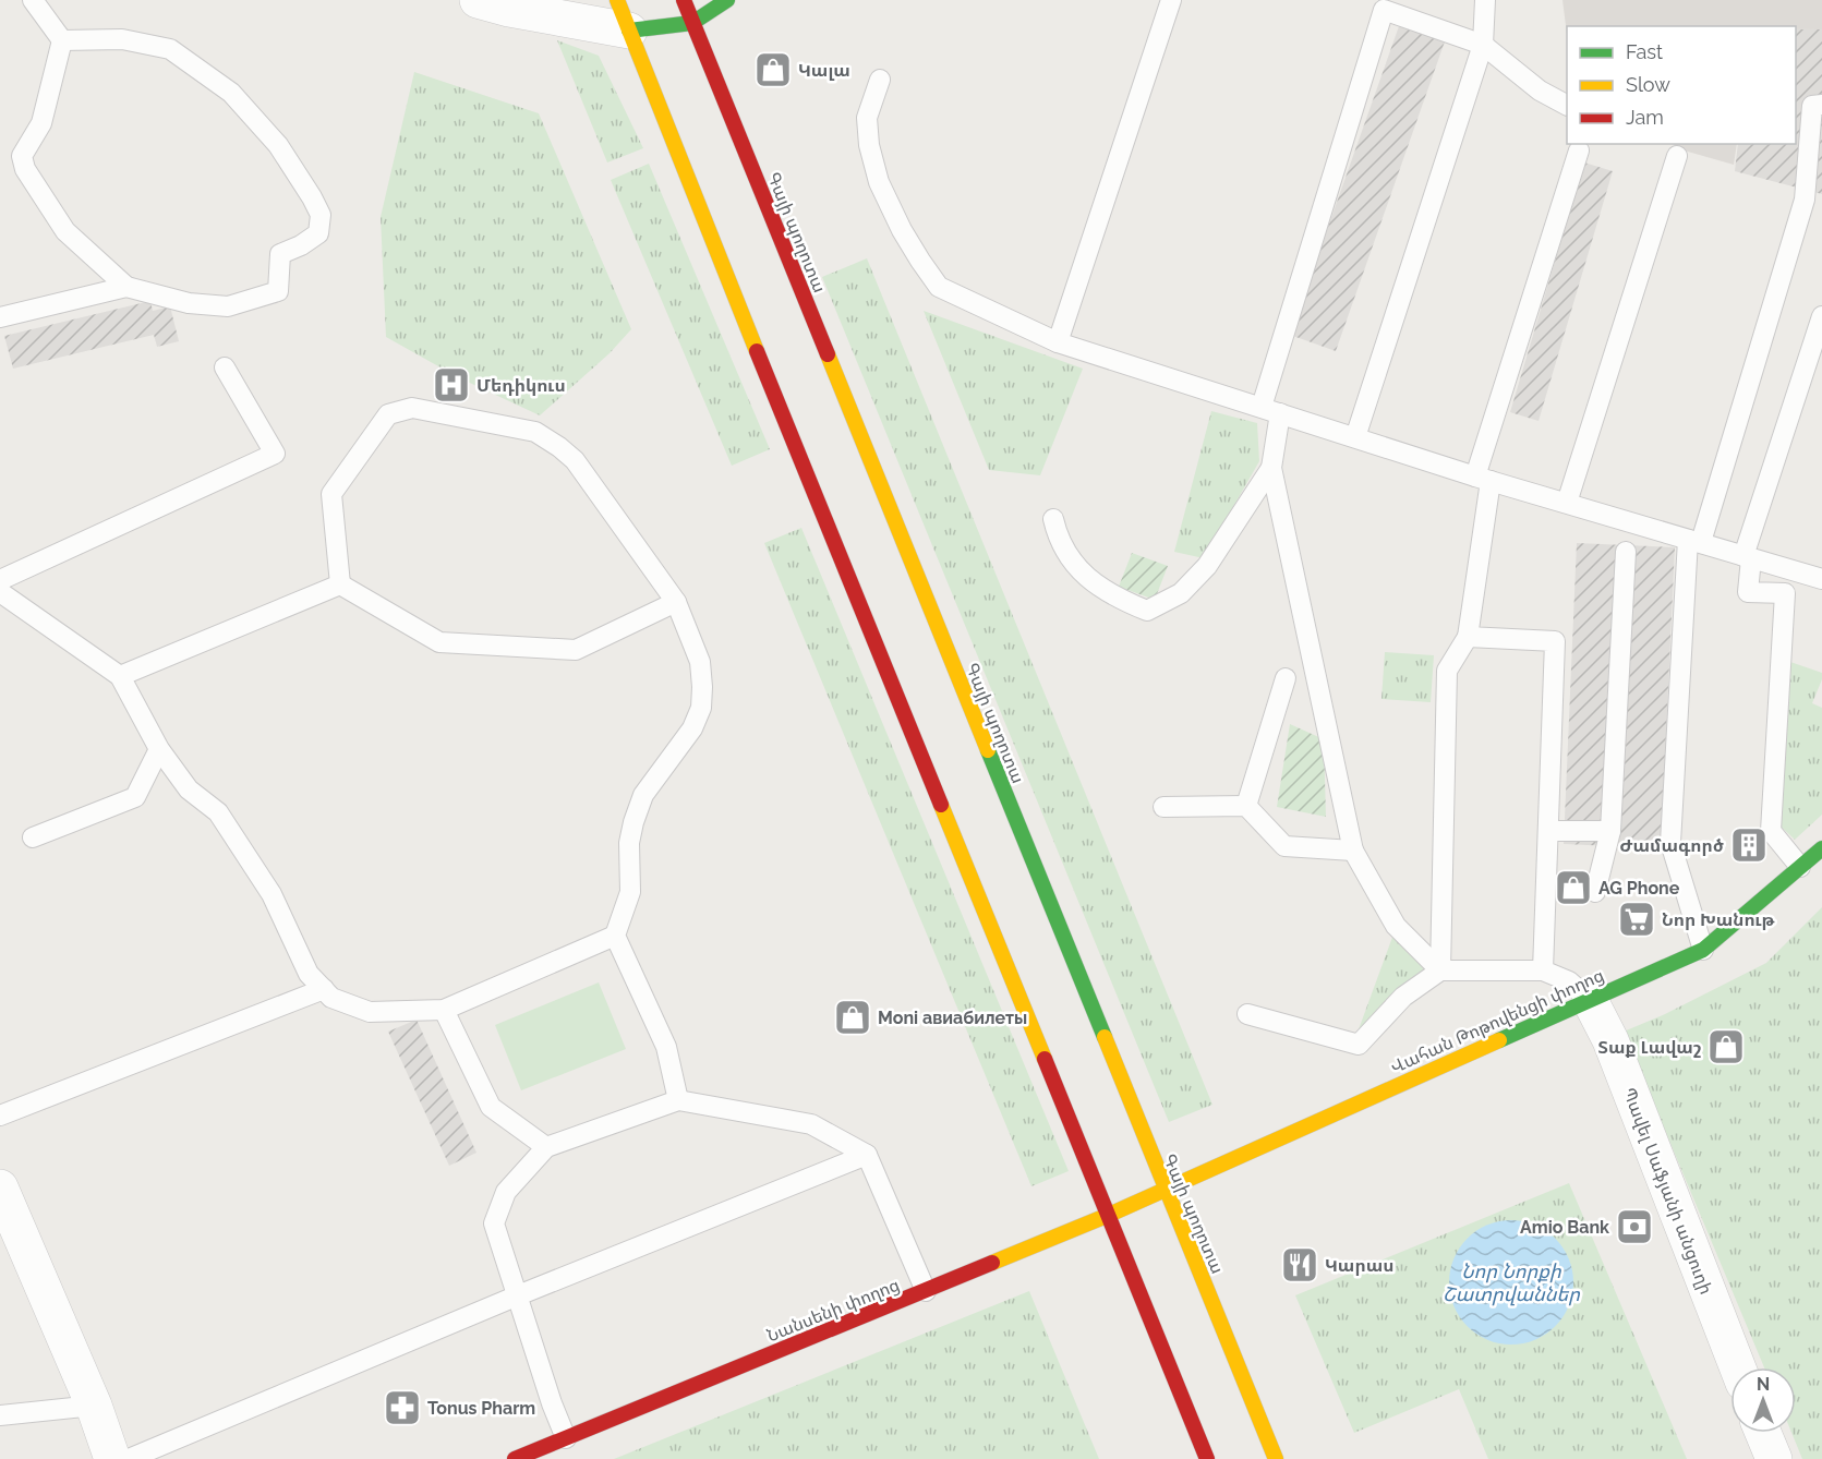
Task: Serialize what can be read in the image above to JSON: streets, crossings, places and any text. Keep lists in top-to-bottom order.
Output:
{
  "streets": {
    "main road": ["Գայի պողոտա", "Վահան Թոթովենցի փողոց", "Նանսենի փողոց"],
    "street": ["Պավել Սաֆյանի անցուղի"]
  },
  "crossings": [
    ["Գայի պողոտա", "Վահան Թոթովենցի փողոց"],
    ["Գայի պողոտա", "Նանսենի փողոց"],
    ["Վահան Թոթովենցի փողոց", "Պավել Սաֆյանի անցուղի"],
    ["Վահան Թոթովենցի փողոց", "Նանսենի փողոց"]
  ],
  "water": ["Նոր Նորքի Շատրվաններ"],
  "places": {
    "shop": [
      "Կալա",
      "AG Phone",
      "Moni авиабилеты",
      "Տաք Լավաշ"
    ],
    "hospital": ["Մեդիկուս"],
    "building": ["Ժամագործ"],
    "supermarket": ["Նոր Խանութ"],
    "bank": ["Amio Bank"],
    "restaurant": ["Կարաս"],
    "pharmacy": ["Tonus Pharm"]
  },
  "legend": ["Fast", "Slow", "Jam"],
  "north": "top"
}
